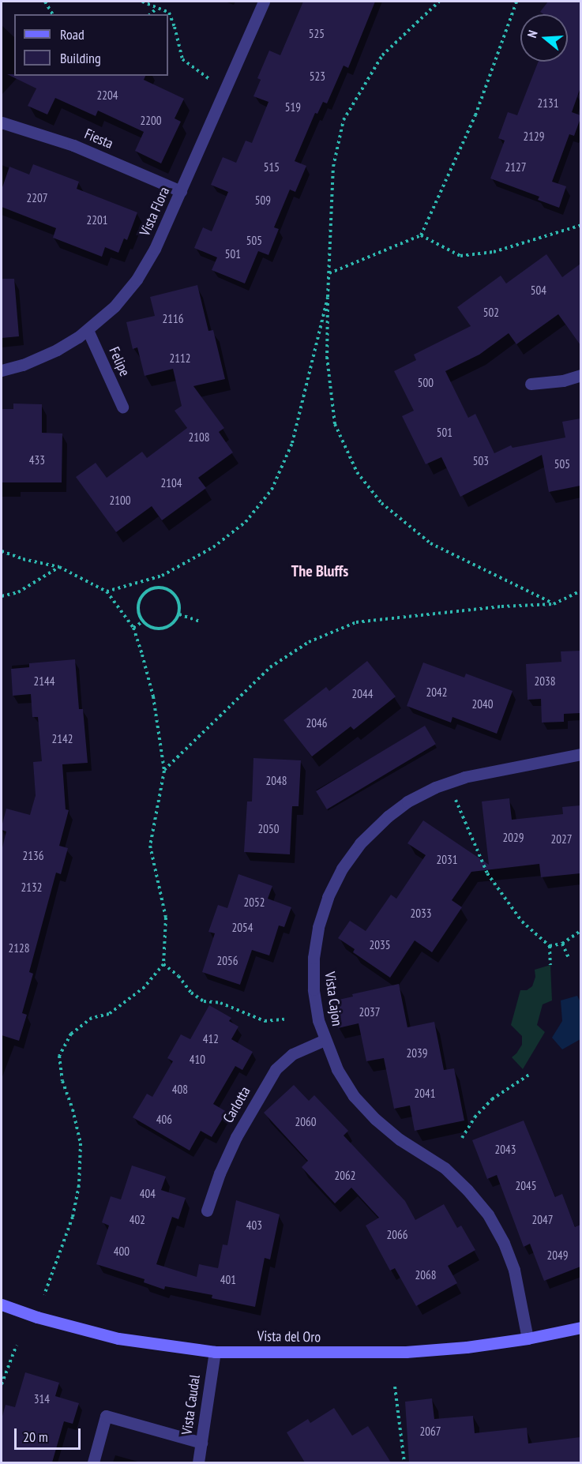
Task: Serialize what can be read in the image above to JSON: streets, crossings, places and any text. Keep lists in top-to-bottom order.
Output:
{
  "streets": {
    "street": [
      "Fiesta",
      "Vista Flora",
      "Felipe",
      "Vista Cajon",
      "Carlotta",
      "Vista del Oro",
      "Vista Caudal"
    ]
  },
  "crossings": [
    ["Fiesta", "Vista Flora"],
    ["Vista Flora", "Felipe"],
    ["Vista Cajon", "Carlotta"],
    ["Vista Cajon", "Vista del Oro"],
    ["Vista del Oro", "Vista Caudal"]
  ],
  "districts": ["The Bluffs"],
  "house_numbers": [
    "525",
    "523",
    "2204",
    "2131",
    "519",
    "2200",
    "2129",
    "515",
    "2127",
    "2207",
    "509",
    "2201",
    "505",
    "501",
    "504",
    "502",
    "2116",
    "2112",
    "500",
    "501",
    "2108",
    "433",
    "503",
    "505",
    "2104",
    "2100",
    "2144",
    "2038",
    "2042",
    "2044",
    "2040",
    "2046",
    "2142",
    "2048",
    "2050",
    "2029",
    "2027",
    "2136",
    "2031",
    "2132",
    "2052",
    "2033",
    "2054",
    "2035",
    "2128",
    "2056",
    "2037",
    "412",
    "2039",
    "410",
    "408",
    "2041",
    "406",
    "2060",
    "2043",
    "2062",
    "2045",
    "404",
    "402",
    "2047",
    "403",
    "2066",
    "400",
    "2049",
    "2068",
    "401",
    "314",
    "2067"
  ],
  "legend": ["Road", "Building"],
  "scale_bar": "20 m",
  "north": "left"
}
